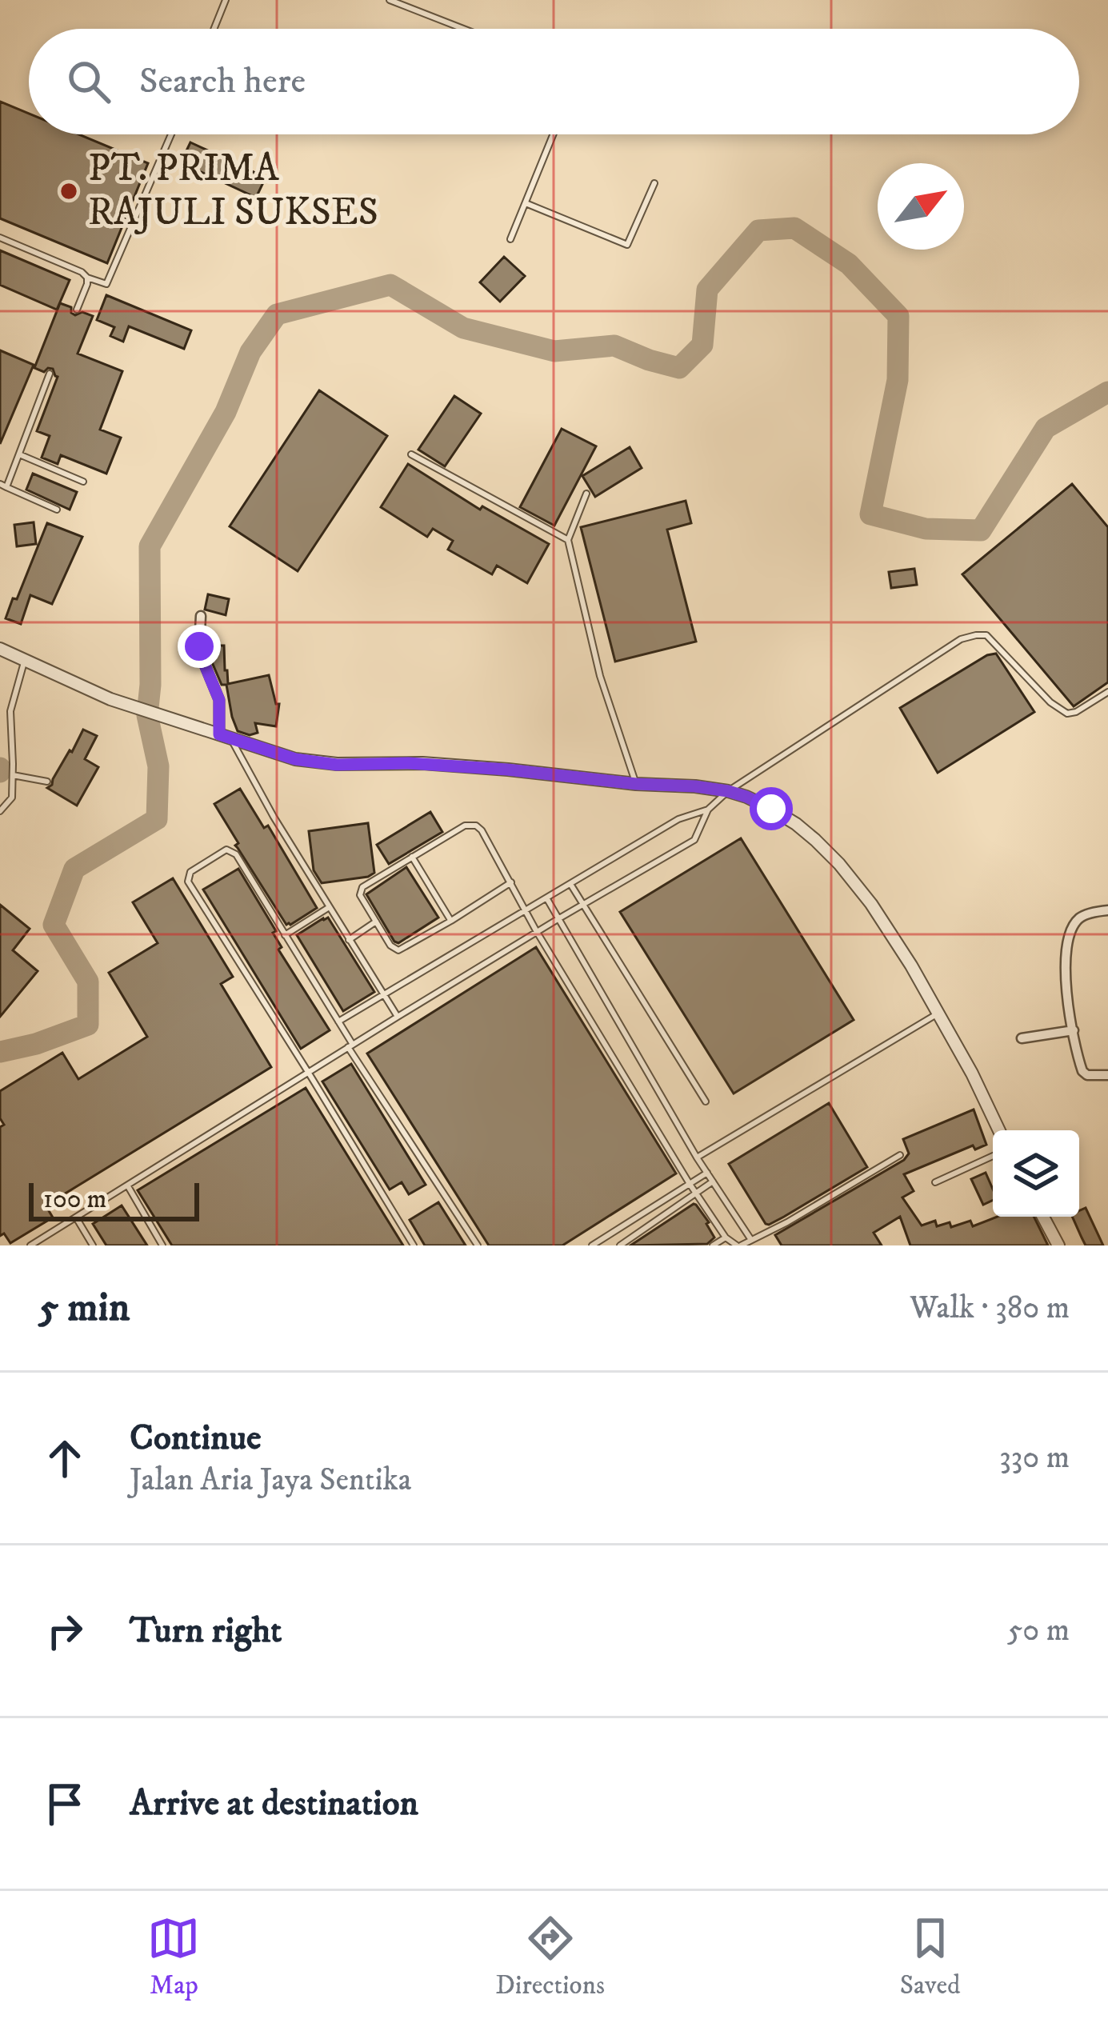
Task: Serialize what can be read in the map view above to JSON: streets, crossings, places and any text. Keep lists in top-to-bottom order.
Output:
{
  "places": ["PT. PRIMA RAJULI SUKSES"],
  "scale_bar": "100 m",
  "north": "top right",
  "page": {
    "search": "Search here",
    "scale": "100 m",
    "heading": ["5 min", "Walk · 380 m"],
    "list": [
      ["Continue", "Jalan Aria Jaya Sentika", "330 m"],
      ["Turn right", "50 m"],
      "Arrive at destination"
    ],
    "nav": ["Map", "Directions", "Saved"]
  }
}
